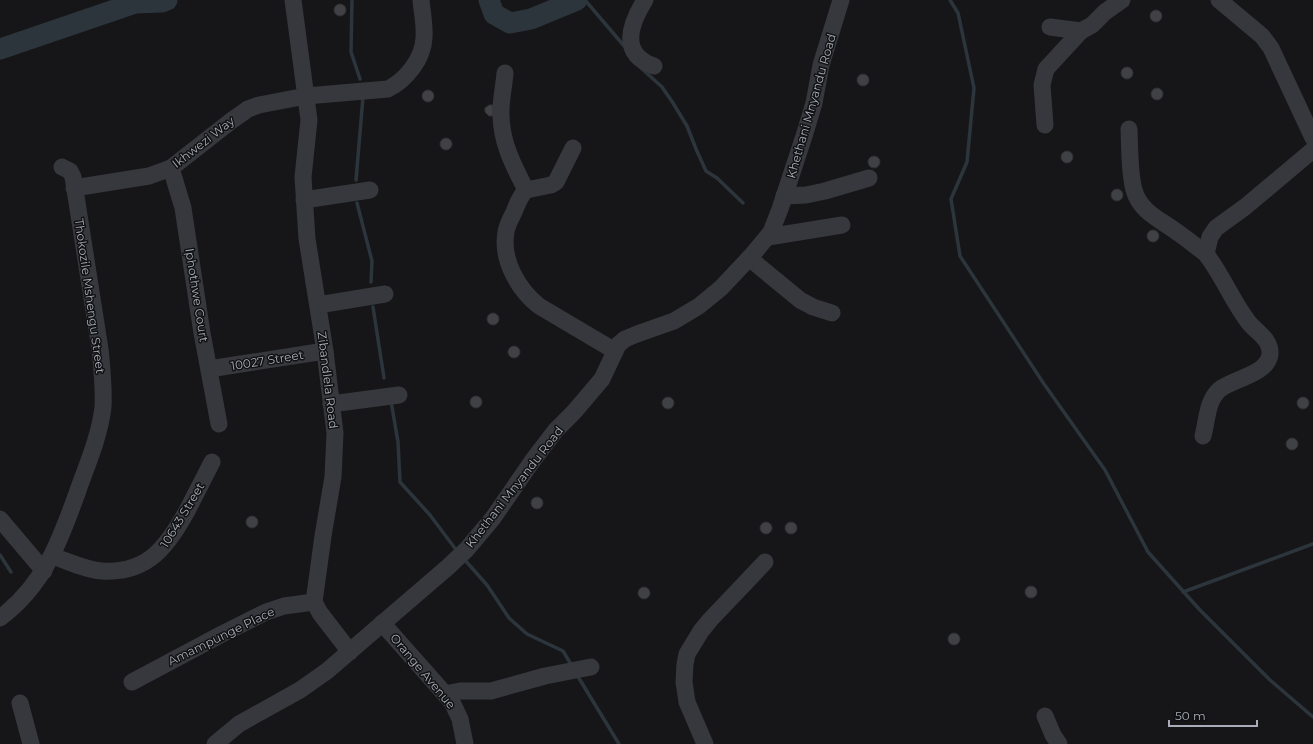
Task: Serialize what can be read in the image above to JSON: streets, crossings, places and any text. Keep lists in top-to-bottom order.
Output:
{
  "streets": {
    "street": [
      "Khethani Mnyandu Road",
      "Ikhwezi Way",
      "Iphothwe Court",
      "Thokozile Mshengu Street",
      "10027 Street",
      "Zibandlela Road",
      "10643 Street",
      "Amampunge Place",
      "Orange Avenue"
    ]
  },
  "crossings": [
    ["Khethani Mnyandu Road", "Orange Avenue"],
    ["Ikhwezi Way", "Iphothwe Court"],
    ["Ikhwezi Way", "Thokozile Mshengu Street"],
    ["Ikhwezi Way", "Zibandlela Road"],
    ["Iphothwe Court", "10027 Street"],
    ["Thokozile Mshengu Street", "10643 Street"],
    ["10027 Street", "Zibandlela Road"],
    ["Zibandlela Road", "Amampunge Place"]
  ],
  "scale_bar": "50 m"
}
